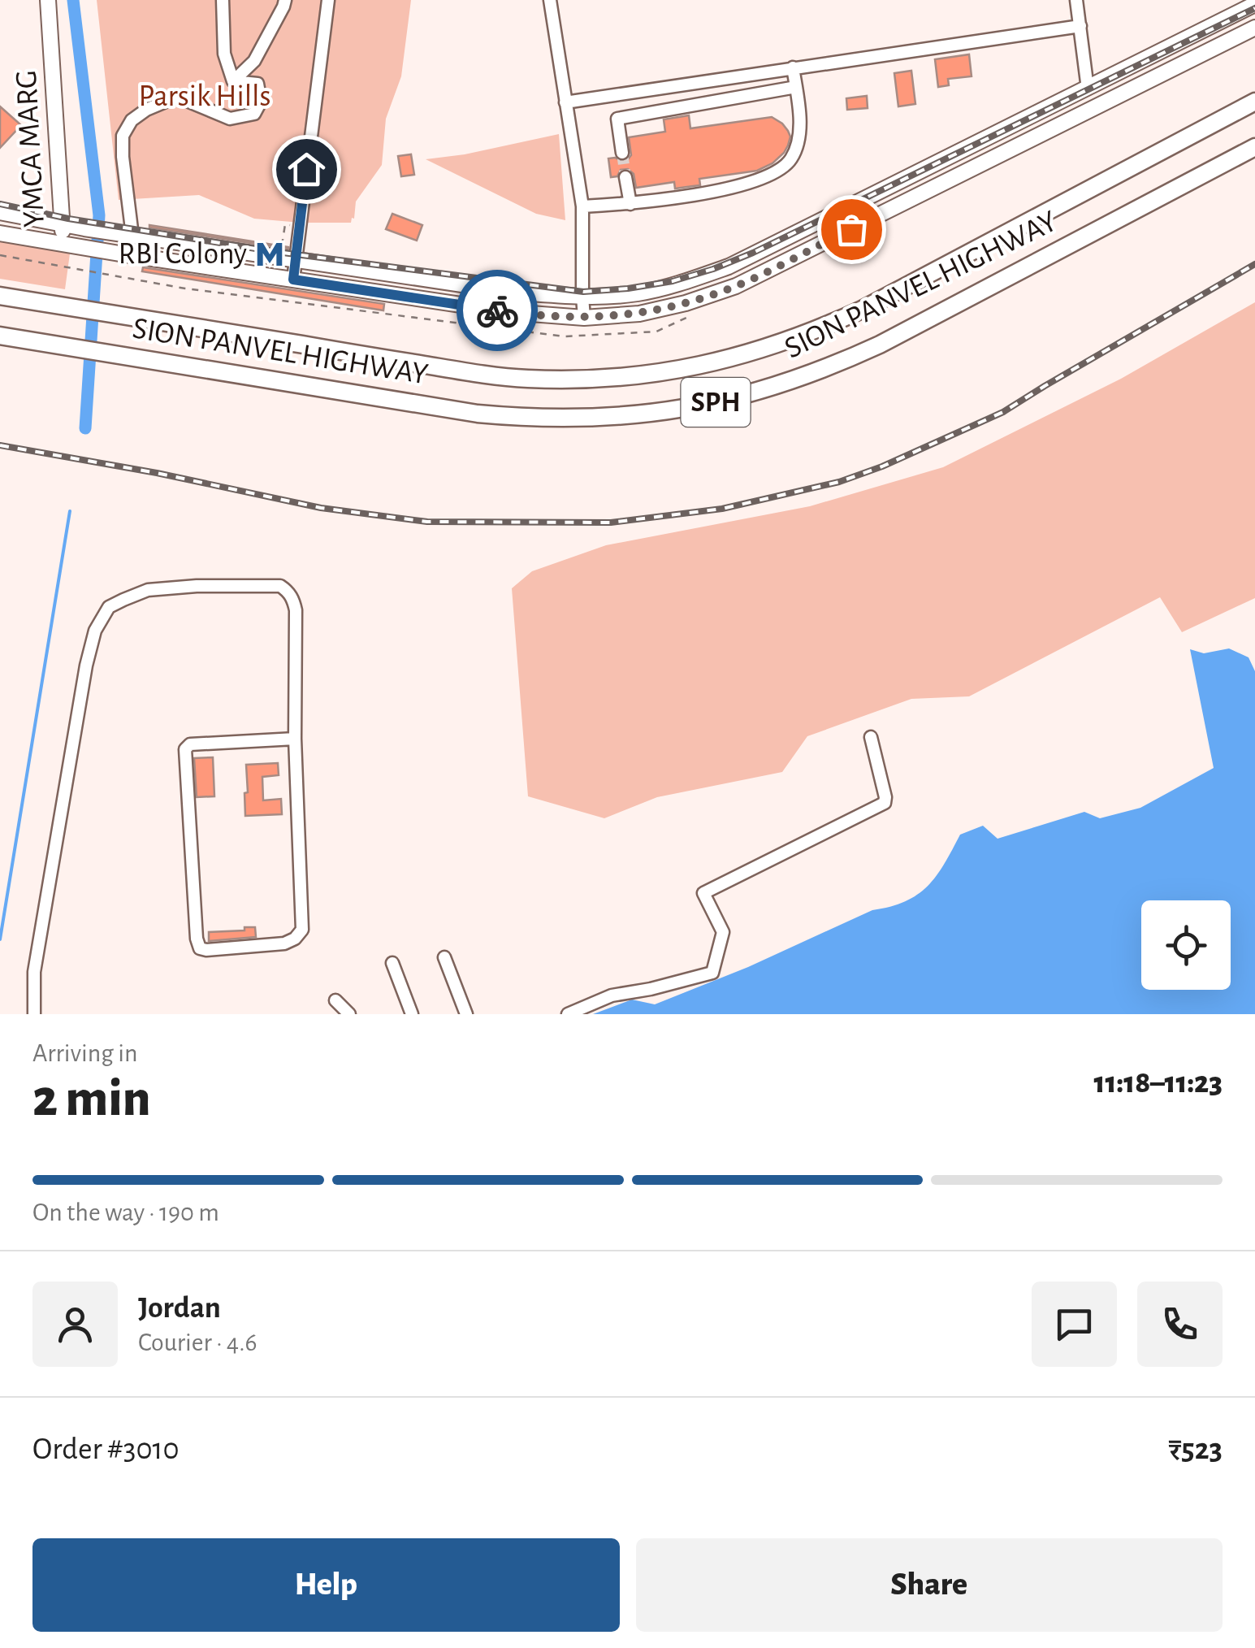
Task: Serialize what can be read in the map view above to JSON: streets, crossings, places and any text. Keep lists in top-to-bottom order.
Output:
{
  "streets": {
    "highway": ["SION PANVEL HIGHWAY", "SPH"],
    "main road": ["YMCA MARG"]
  },
  "parks": ["Parsik Hills"],
  "places": {
    "metro station": ["RBI Colony"]
  },
  "page": {
    "heading": ["2 min", "Arriving in", "11:18–11:23"],
    "panel": [
      "Jordan",
      "Courier · 4.6",
      "Order #3010",
      "₹523"
    ],
    "bar": "On the way · 190 m",
    "buttons": ["Help", "Share"]
  }
}
